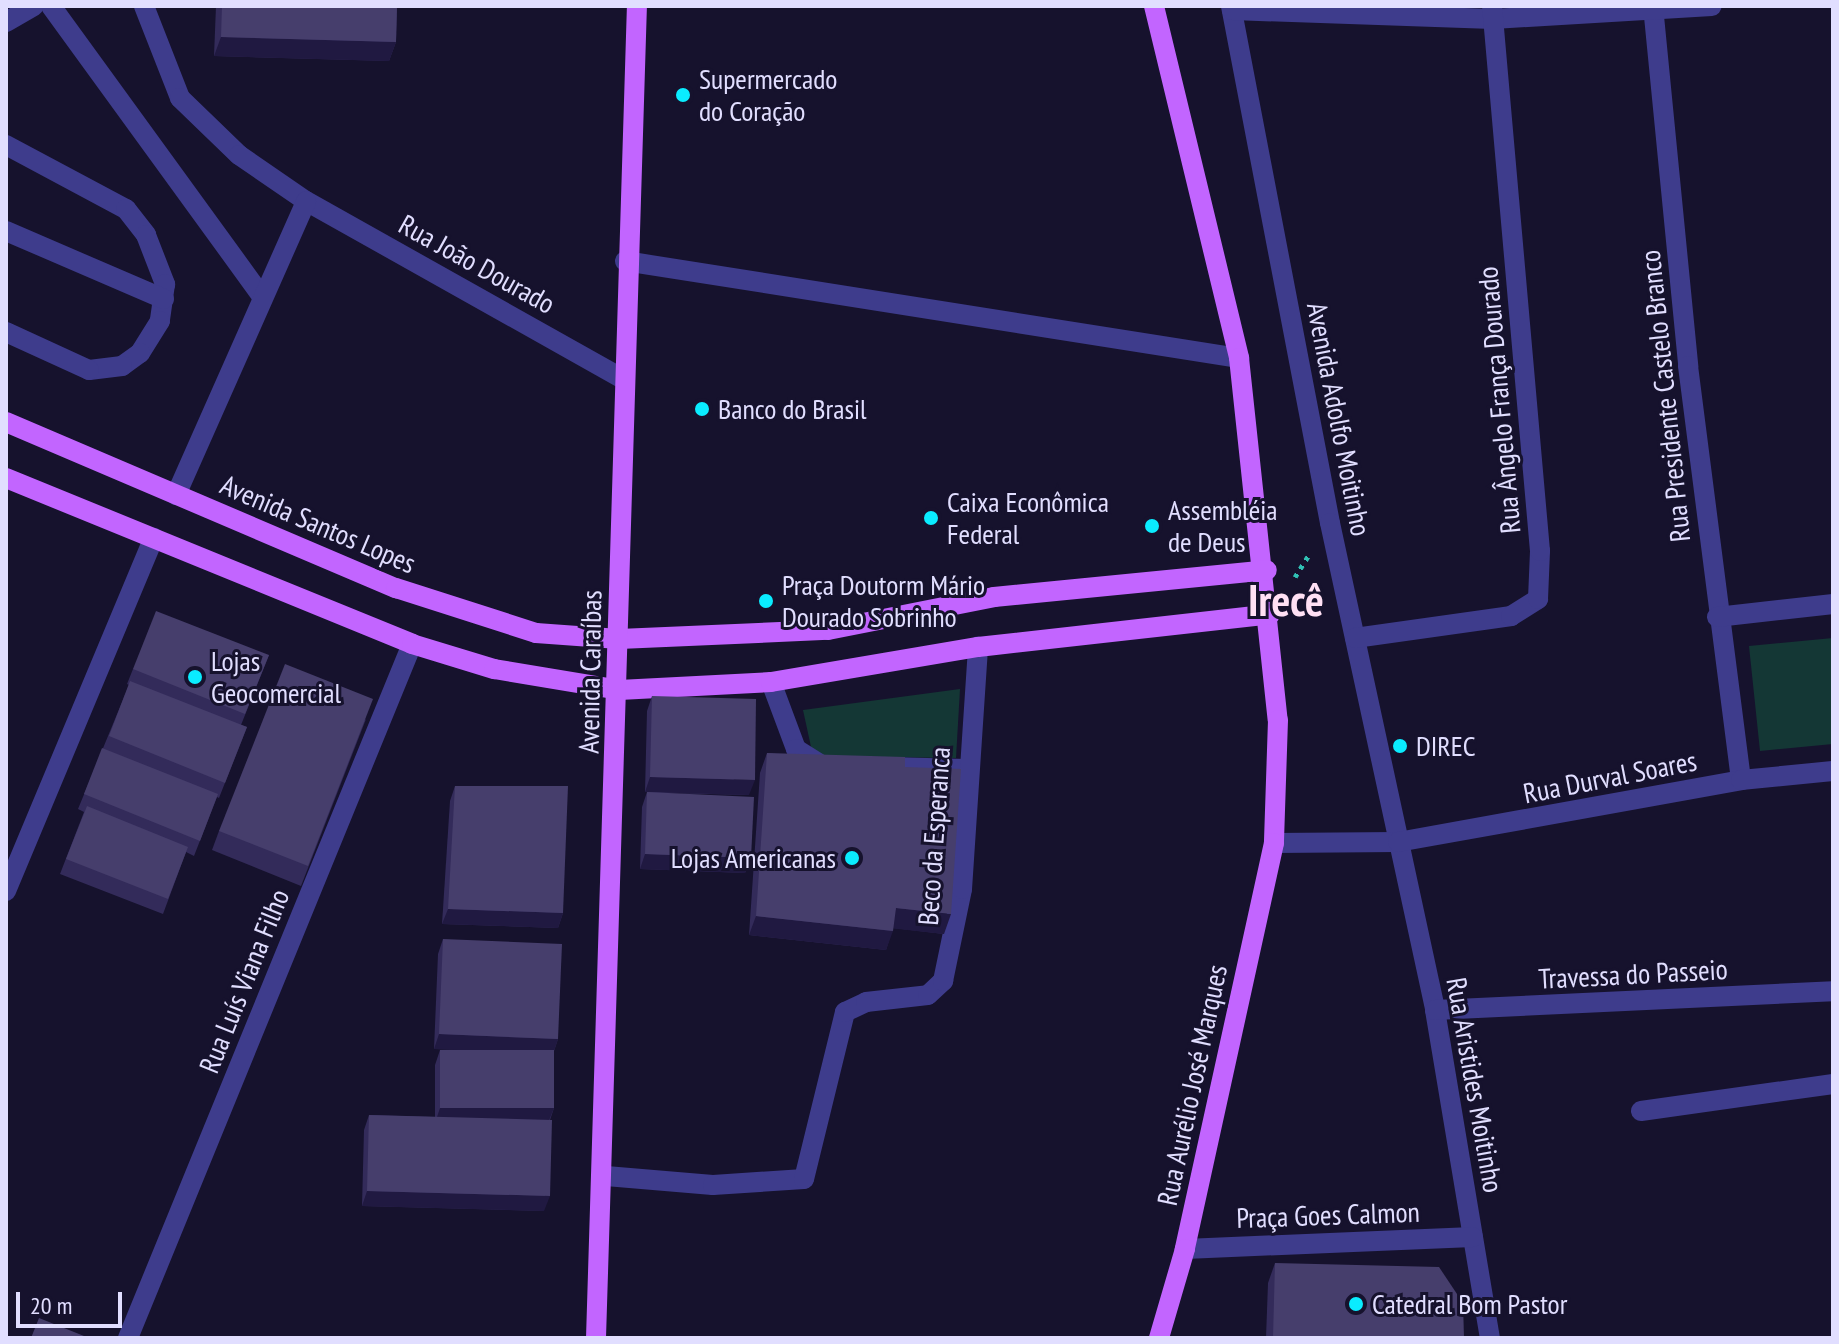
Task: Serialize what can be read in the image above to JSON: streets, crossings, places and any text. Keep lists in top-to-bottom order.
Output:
{
  "streets": {
    "main road": ["Avenida Santos Lopes", "Avenida Caraíbas", "Rua Aurélio José Marques"],
    "street": [
      "Rua João Dourado",
      "Rua Presidente Castelo Branco",
      "Rua Ângelo França Dourado",
      "Avenida Adolfo Moitinho",
      "Rua Durval Soares",
      "Beco da Esperanca",
      "Travessa do Passeio",
      "Rua Luís Viana Filho",
      "Rua Aristides Moitinho",
      "Praça Goes Calmon"
    ]
  },
  "crossings": [
    ["Rua João Dourado", "Avenida Caraíbas"],
    ["Rua Presidente Castelo Branco", "Rua Durval Soares"],
    ["Rua Ângelo França Dourado", "Avenida Adolfo Moitinho"],
    ["Avenida Adolfo Moitinho", "Rua Durval Soares"],
    ["Avenida Adolfo Moitinho", "Rua Aristides Moitinho"],
    ["Avenida Santos Lopes", "Avenida Caraíbas"],
    ["Avenida Caraíbas", "Beco da Esperanca"],
    ["Rua Durval Soares", "Rua Aurélio José Marques"],
    ["Rua Durval Soares", "Rua Aristides Moitinho"],
    ["Travessa do Passeio", "Rua Aristides Moitinho"],
    ["Rua Aurélio José Marques", "Praça Goes Calmon"],
    ["Rua Aristides Moitinho", "Praça Goes Calmon"]
  ],
  "districts": ["Irecê"],
  "places": [
    "Supermercado do Coração",
    "Banco do Brasil",
    "Caixa Econômica Federal",
    "Assembléia de Deus",
    "Praça Doutorm Mário Dourado Sobrinho",
    "Lojas Geocomercial",
    "DIREC",
    "Lojas Americanas",
    "Catedral Bom Pastor"
  ],
  "scale_bar": "20 m"
}
